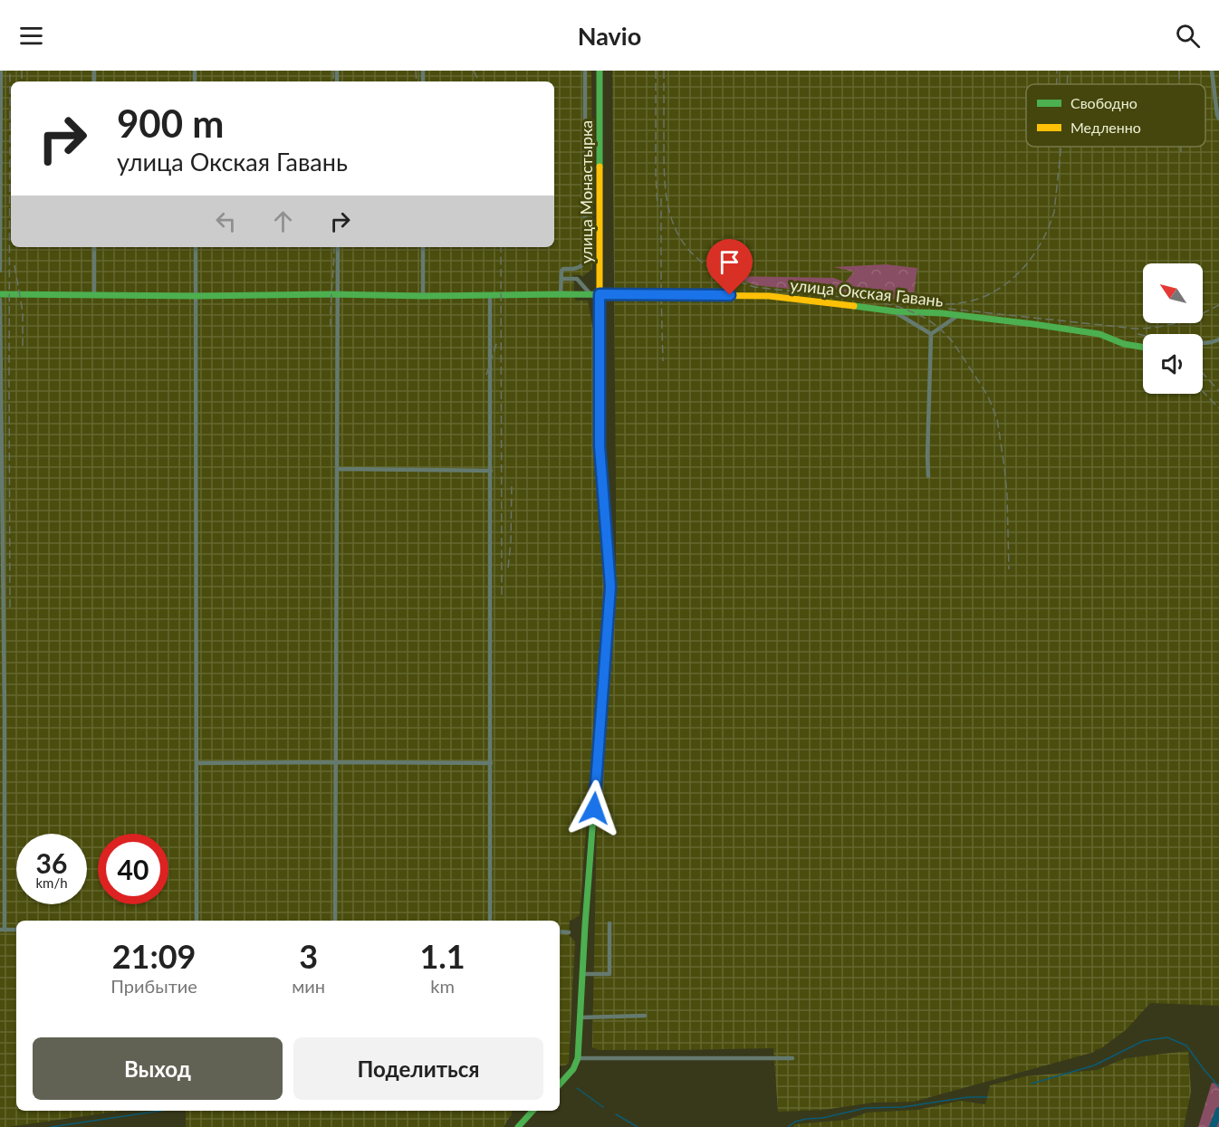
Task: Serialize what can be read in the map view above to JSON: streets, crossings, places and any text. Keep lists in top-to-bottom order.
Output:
{
  "streets": {
    "street": ["улица Монастырка", "улица Окская Гавань"]
  },
  "crossings": [
    ["улица Монастырка", "улица Окская Гавань"]
  ],
  "legend": ["Свободно", "Медленно"],
  "north": "top left",
  "page": {
    "header": "Navio",
    "turn": ["900 m", "улица Окская Гавань"],
    "speed": "36 km/h",
    "limit": "40",
    "eta": [
      "21:09",
      "Прибытие",
      "3",
      "мин",
      "1.1",
      "km"
    ],
    "buttons": ["Выход", "Поделиться"]
  }
}
